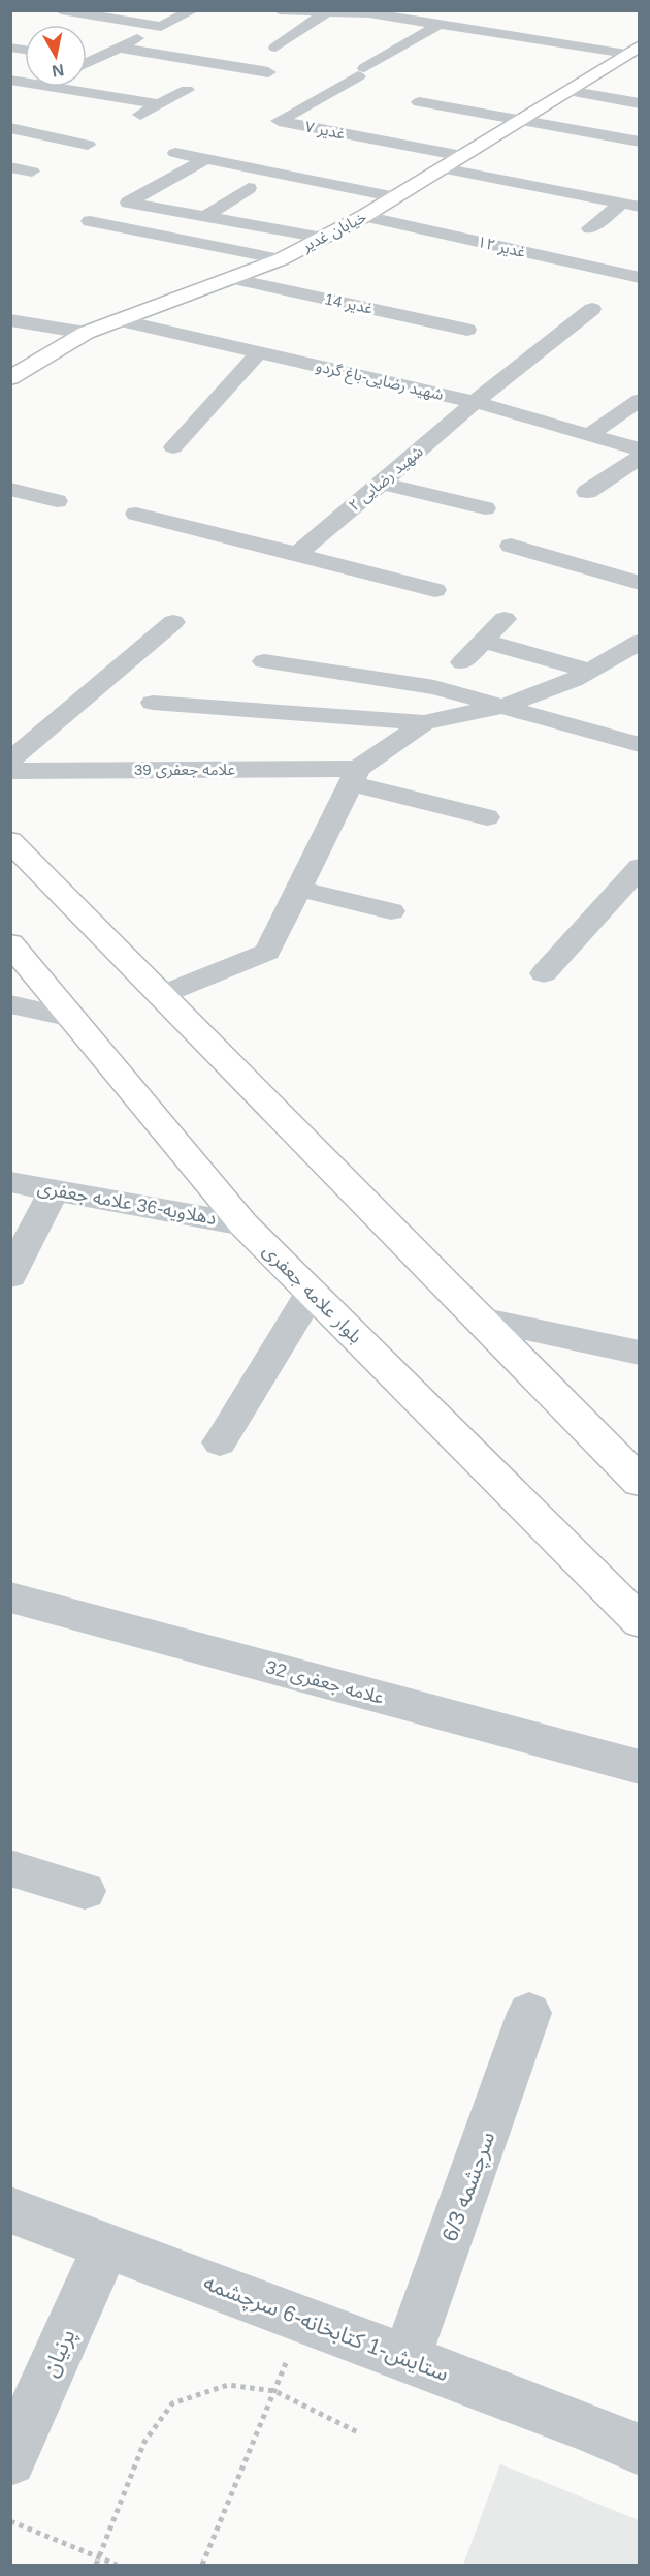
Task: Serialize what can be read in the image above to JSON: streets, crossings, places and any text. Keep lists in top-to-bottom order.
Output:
{
  "streets": {
    "main road": ["خیابان غدیر", "بلوار علامه جعفری"],
    "street": [
      "غدیر ۷",
      "غدیر ۱۲",
      "غدیر 14",
      "شهید رضایی-باغ گردو",
      "شهید رضایی ۲",
      "علامه جعفری 39",
      "دهلاویه-36 علامه جعفری",
      "علامه جعفری 32",
      "سرچشمه 6/3",
      "ستایش-1 کتابخانه-6 سرچشمه",
      "پرنیان"
    ]
  },
  "crossings": [
    ["غدیر ۷", "خیابان غدیر"],
    ["خیابان غدیر", "غدیر ۱۲"],
    ["خیابان غدیر", "غدیر 14"],
    ["خیابان غدیر", "شهید رضایی-باغ گردو"],
    ["شهید رضایی-باغ گردو", "شهید رضایی ۲"],
    ["دهلاویه-36 علامه جعفری", "بلوار علامه جعفری"],
    ["سرچشمه 6/3", "ستایش-1 کتابخانه-6 سرچشمه"],
    ["ستایش-1 کتابخانه-6 سرچشمه", "پرنیان"]
  ],
  "north": "bottom"
}
